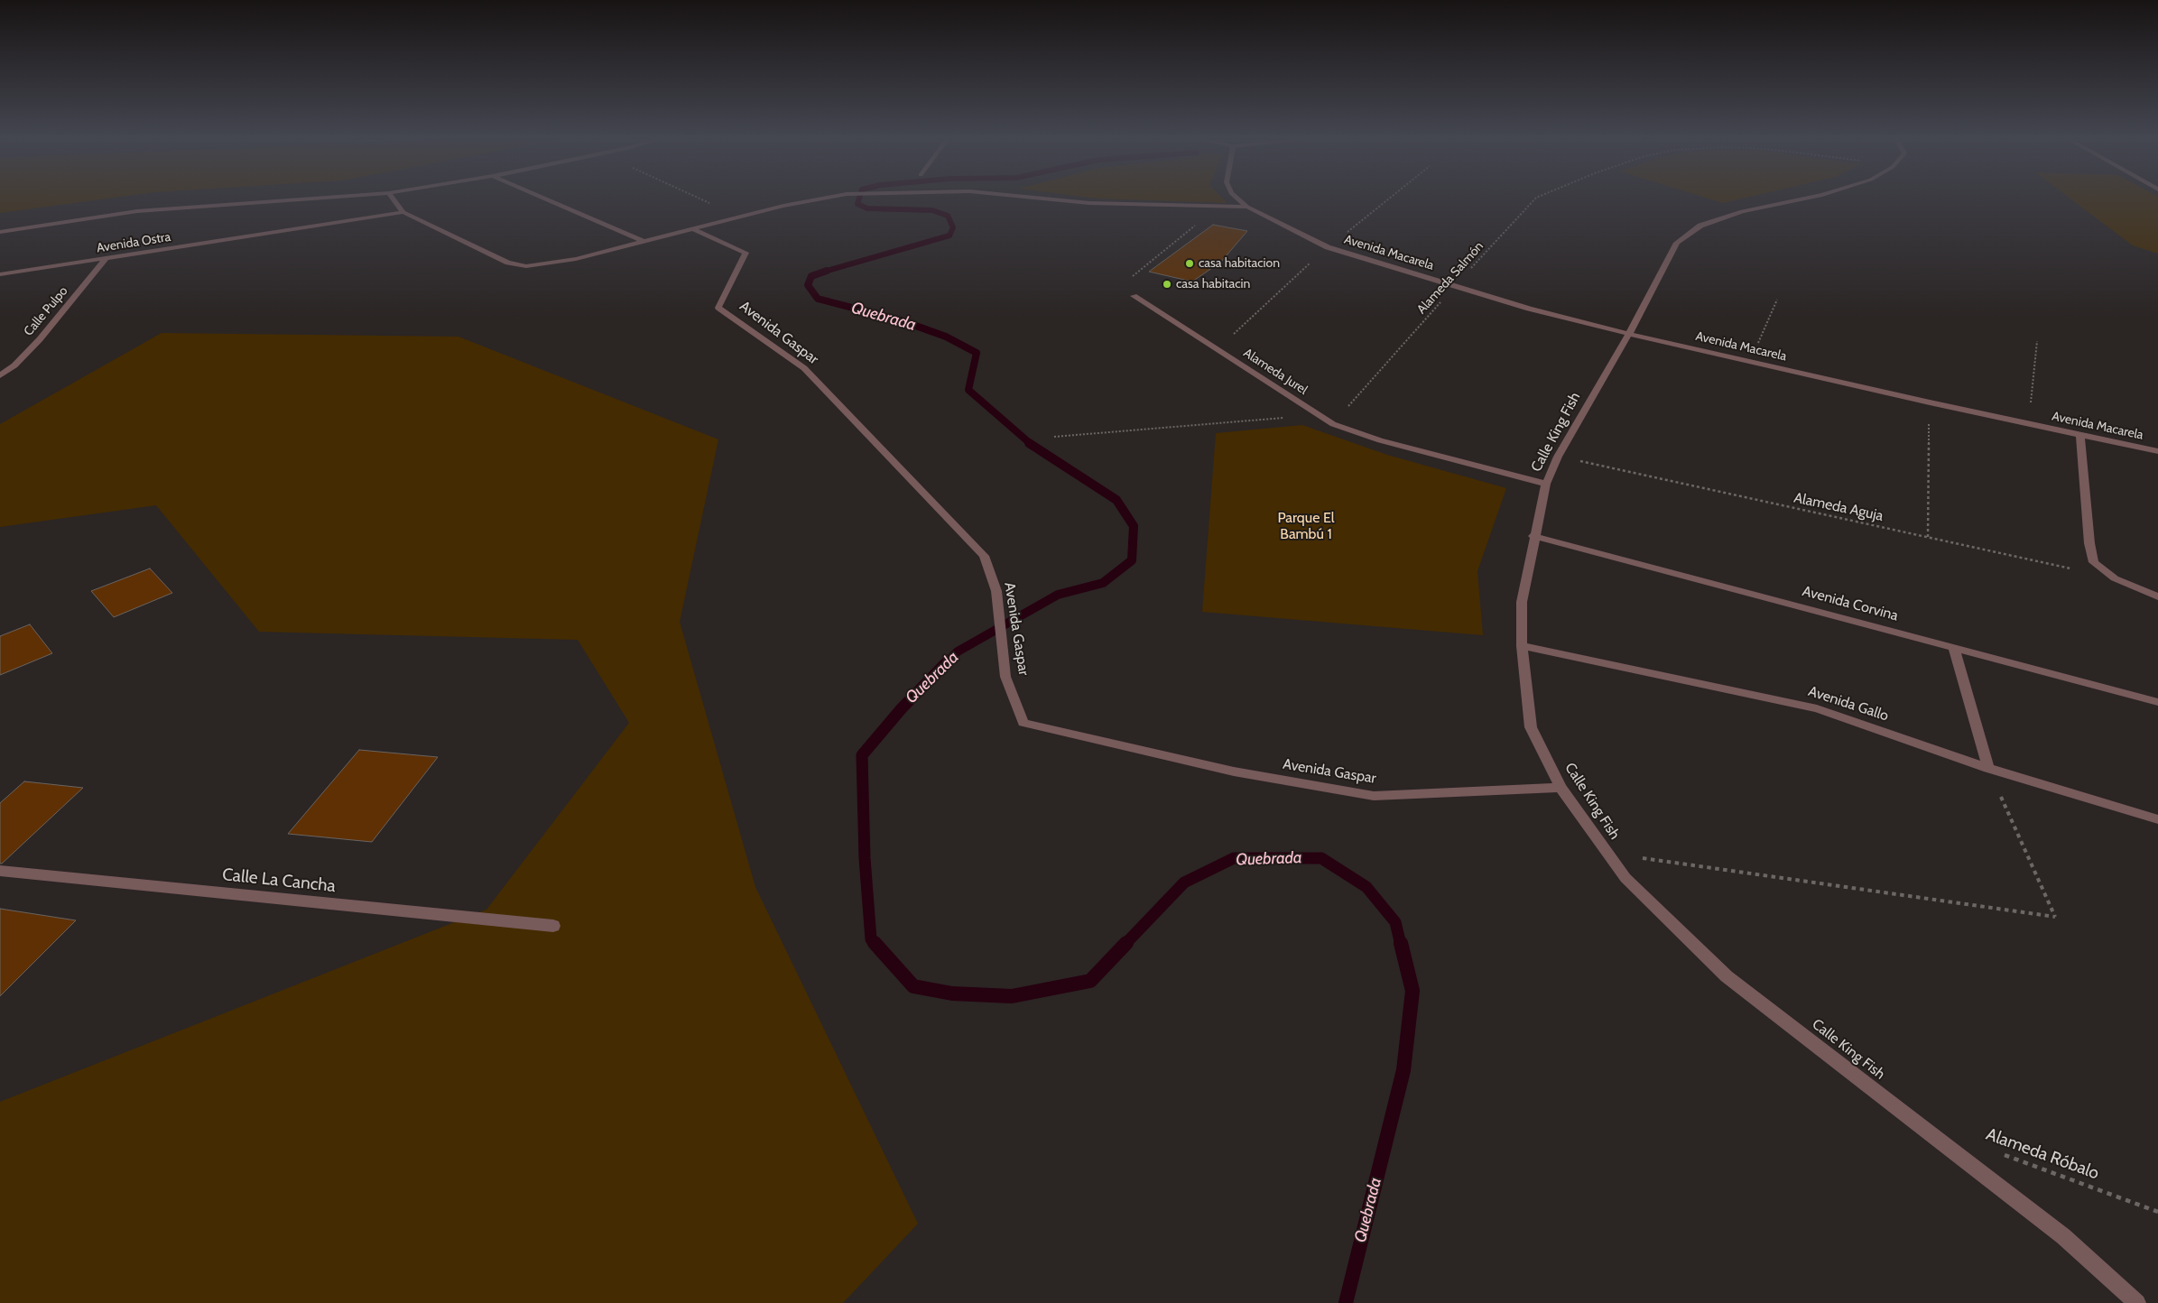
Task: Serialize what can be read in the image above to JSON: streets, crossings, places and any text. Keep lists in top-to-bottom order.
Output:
{
  "streets": {
    "street": [
      "Avenida Ostra",
      "Avenida Macarela",
      "Calle Pulpo",
      "Avenida Gaspar",
      "Alameda Jurel",
      "Calle King Fish",
      "Avenida Corvina",
      "Avenida Gallo",
      "Calle La Cancha"
    ],
    "path": ["Alameda Salmón", "Alameda Aguja", "Alameda Róbalo"]
  },
  "crossings": [
    ["Avenida Ostra", "Avenida Macarela"],
    ["Avenida Ostra", "Calle Pulpo"],
    ["Avenida Macarela", "Alameda Salmón"],
    ["Avenida Macarela", "Avenida Gaspar"],
    ["Avenida Macarela", "Calle King Fish"],
    ["Alameda Salmón", "Alameda Jurel"],
    ["Avenida Gaspar", "Calle King Fish"],
    ["Alameda Jurel", "Calle King Fish"],
    ["Calle King Fish", "Alameda Aguja"],
    ["Calle King Fish", "Avenida Corvina"],
    ["Calle King Fish", "Avenida Gallo"]
  ],
  "water": ["Quebrada"],
  "parks": ["Parque El Bambú 1"],
  "places": ["casa habitacion", "casa habitacin"]
}
